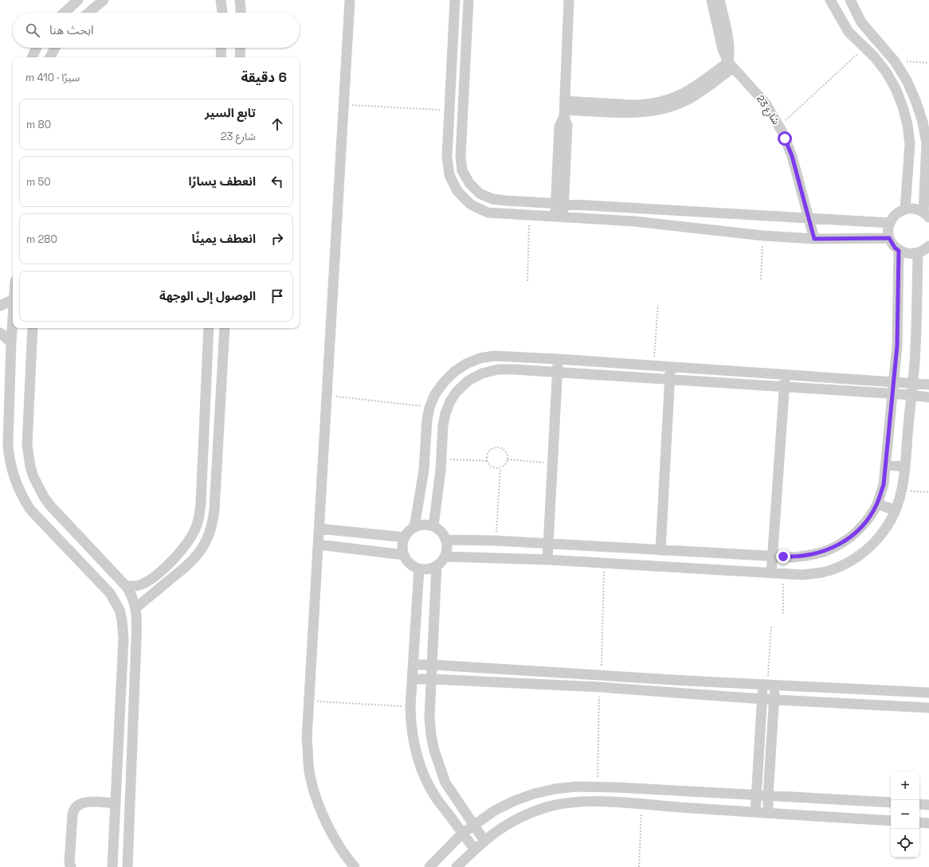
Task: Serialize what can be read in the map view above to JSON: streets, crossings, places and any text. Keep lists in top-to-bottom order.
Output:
{
  "streets": {
    "street": ["شارع 23"]
  },
  "page": {
    "search": "ابحث هنا",
    "heading": ["6 دقيقة", "سيرًا · 410 m"],
    "list": [
      ["تابع السير", "شارع 23", "80 m"],
      ["انعطف يسارًا", "50 m"],
      ["انعطف يمينًا", "280 m"],
      "الوصول إلى الوجهة"
    ],
    "map_buttons": ["+", "−"]
  }
}
